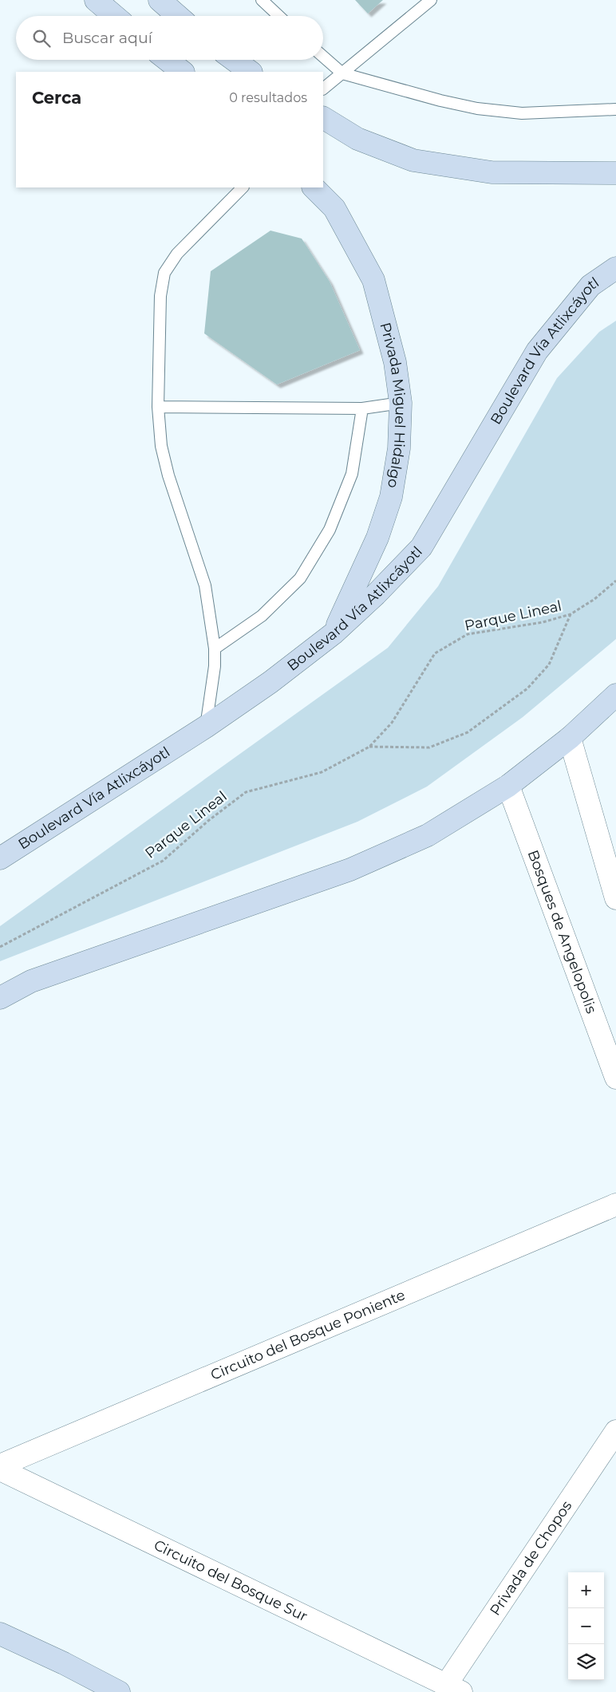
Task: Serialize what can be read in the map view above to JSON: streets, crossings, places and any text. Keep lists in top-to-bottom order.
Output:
{
  "streets": {
    "main road": ["Boulevard Vía Atlixcáyotl", "Privada Miguel Hidalgo"],
    "street": [
      "Bosques de Angelopolis",
      "Circuito del Bosque Poniente",
      "Privada de Chopos",
      "Circuito del Bosque Sur"
    ],
    "path": ["Parque Lineal"]
  },
  "crossings": [
    ["Boulevard Vía Atlixcáyotl", "Privada Miguel Hidalgo"],
    ["Privada de Chopos", "Circuito del Bosque Sur"]
  ],
  "page": {
    "search": "Buscar aquí",
    "heading": ["Cerca", "0 resultados"],
    "map_buttons": ["+", "−"]
  }
}
